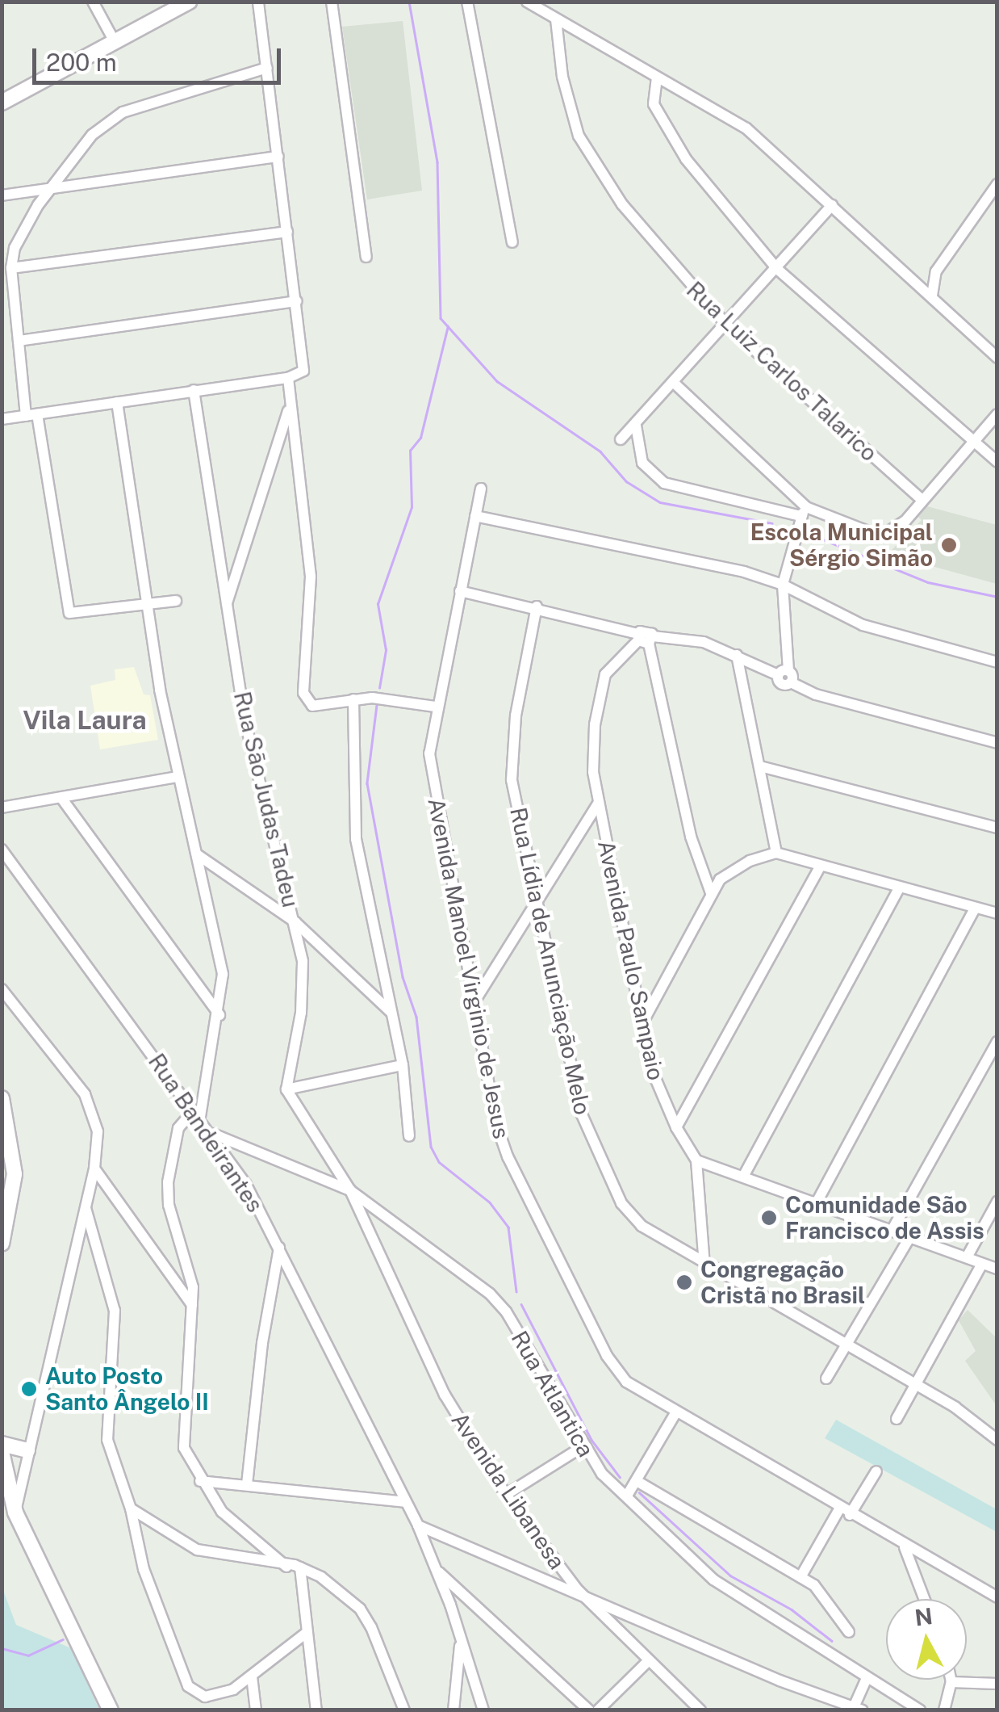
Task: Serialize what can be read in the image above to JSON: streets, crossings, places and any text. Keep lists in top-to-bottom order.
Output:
{
  "streets": {
    "street": [
      "Rua Luiz Carlos Talarico",
      "Rua São Judas Tadeu",
      "Avenida Paulo Sampaio",
      "Rua Lídia de Anunciação Melo",
      "Avenida Manoel Virginio de Jesus",
      "Rua Bandeirantes",
      "Rua Atlantica",
      "Avenida Libanesa"
    ]
  },
  "crossings": [
    ["Rua Bandeirantes", "Rua Atlantica"],
    ["Rua Atlantica", "Avenida Libanesa"]
  ],
  "districts": ["Vila Laura"],
  "places": [
    "Escola Municipal Sérgio Simão",
    "Comunidade São Francisco de Assis",
    "Congregação Cristã no Brasil",
    "Auto Posto Santo Ângelo II"
  ],
  "scale_bar": "200 m",
  "north": "top"
}
